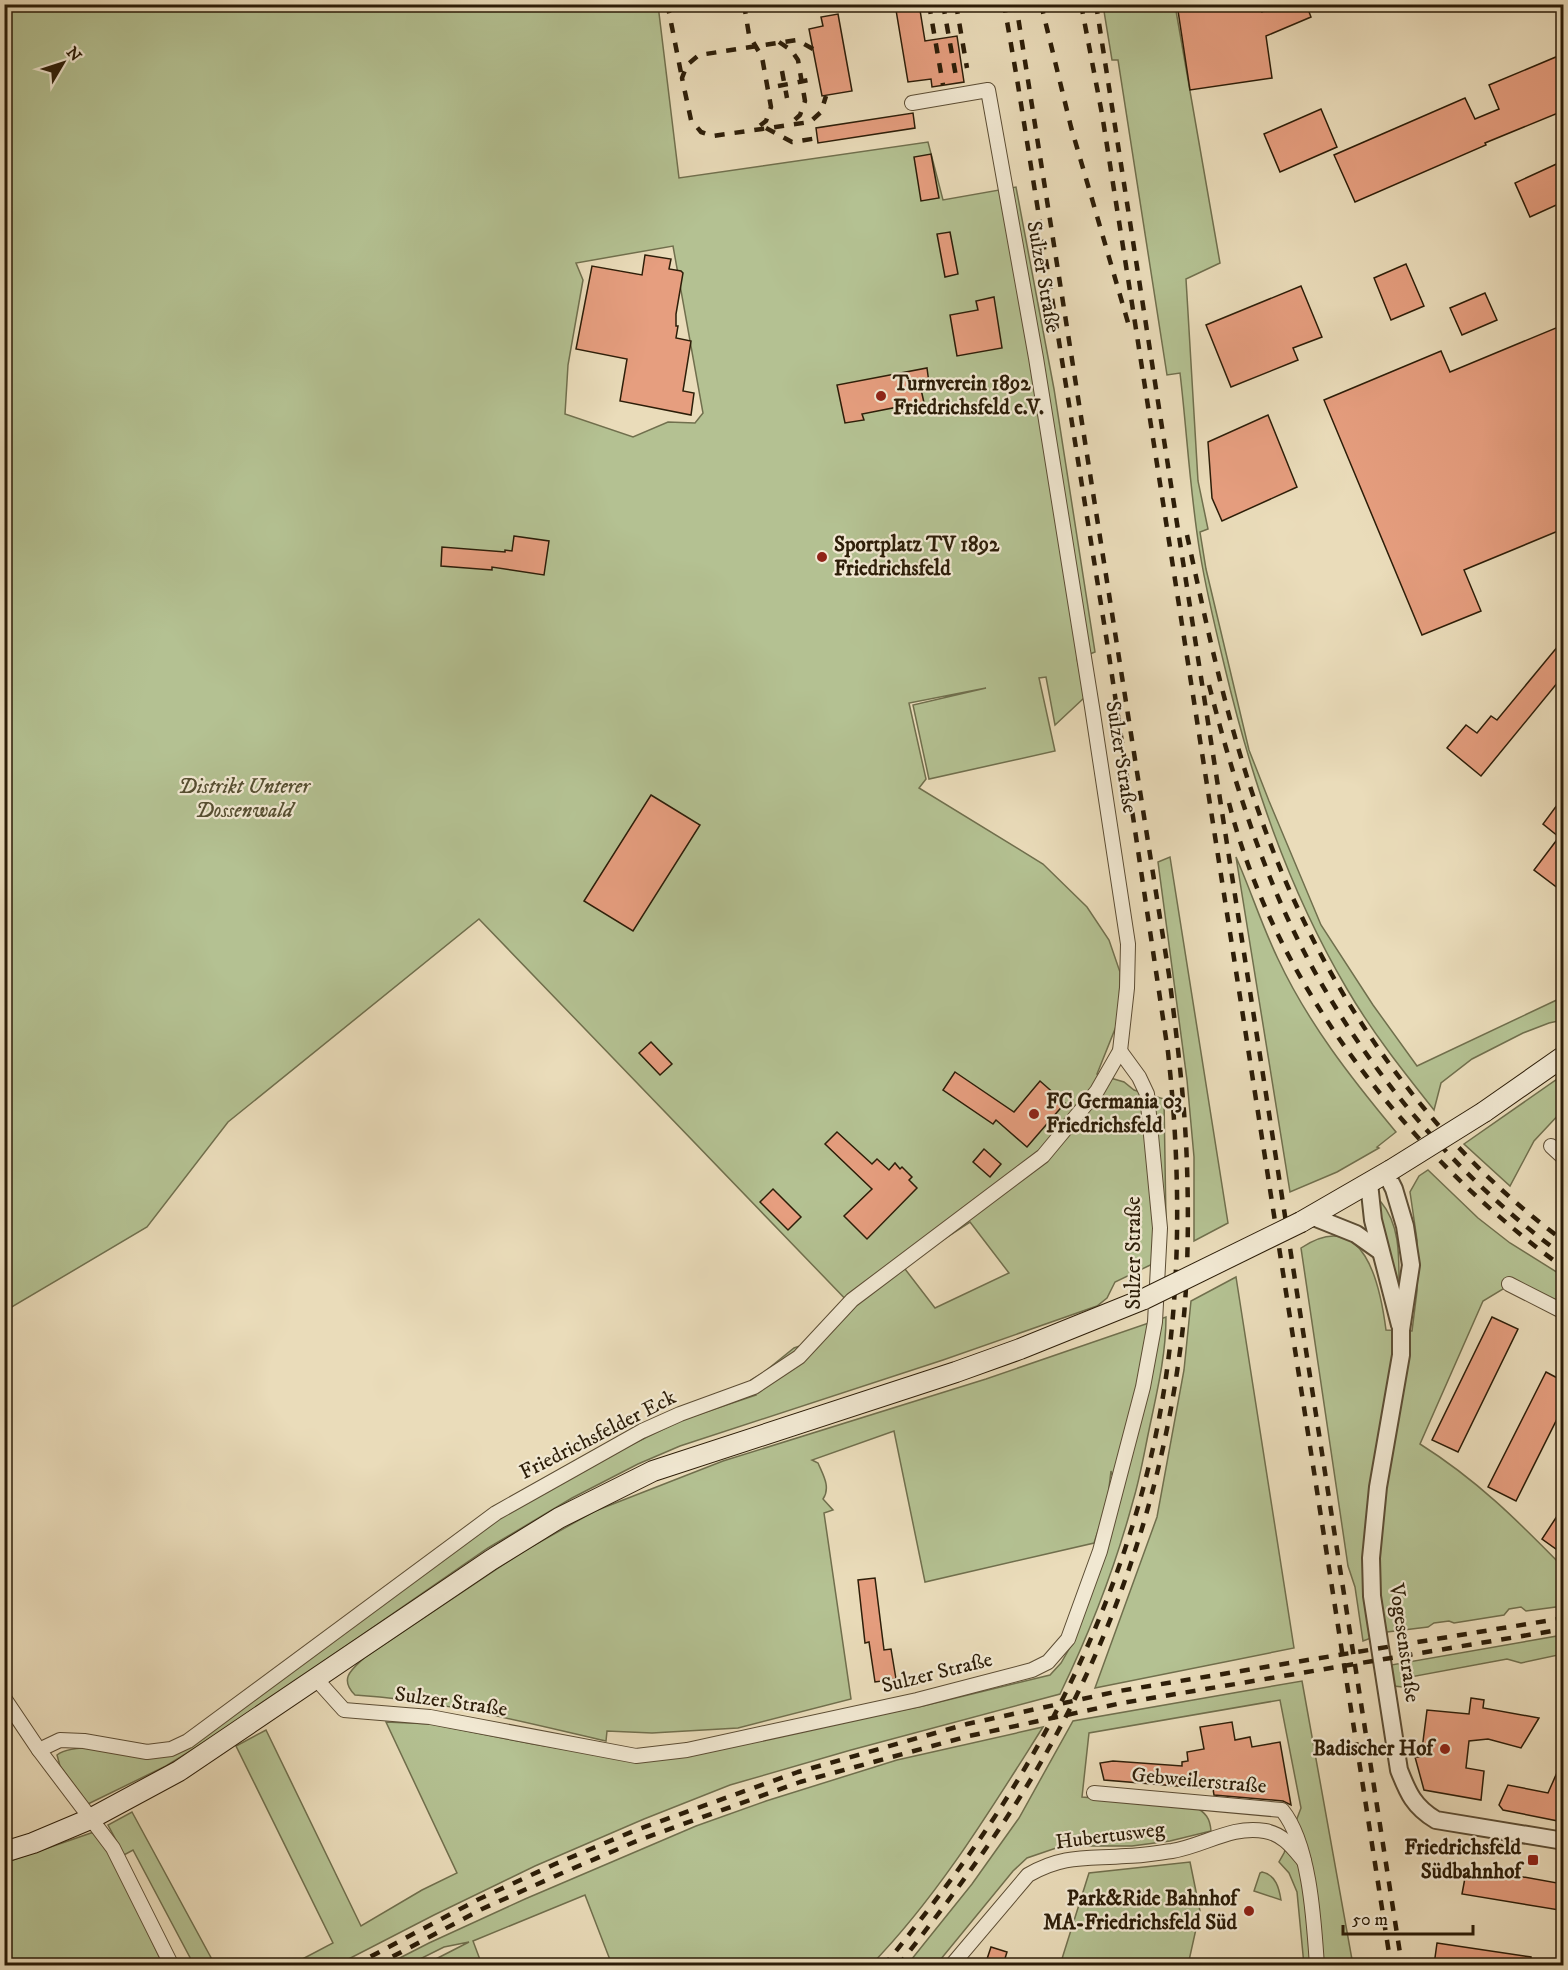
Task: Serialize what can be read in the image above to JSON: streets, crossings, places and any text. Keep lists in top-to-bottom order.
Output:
{
  "streets": {
    "street": [
      "Sulzer Straße",
      "Friedrichsfelder Eck",
      "Vogesenstraße",
      "Gebweilerstraße",
      "Hubertusweg"
    ]
  },
  "crossings": [
    ["Sulzer Straße", "Friedrichsfelder Eck"],
    ["Gebweilerstraße", "Hubertusweg"]
  ],
  "parks": ["Distrikt Unterer Dossenwald"],
  "places": {
    "other": [
      "Turnverein 1892 Friedrichsfeld e.V.",
      "Sportplatz TV 1892 Friedrichsfeld",
      "FC Germania 03 Friedrichsfeld",
      "Badischer Hof",
      "Park&Ride Bahnhof MA-Friedrichsfeld Süd"
    ],
    "transit": ["Friedrichsfeld Südbahnhof"]
  },
  "scale_bar": "50 m",
  "north": "top right"
}
